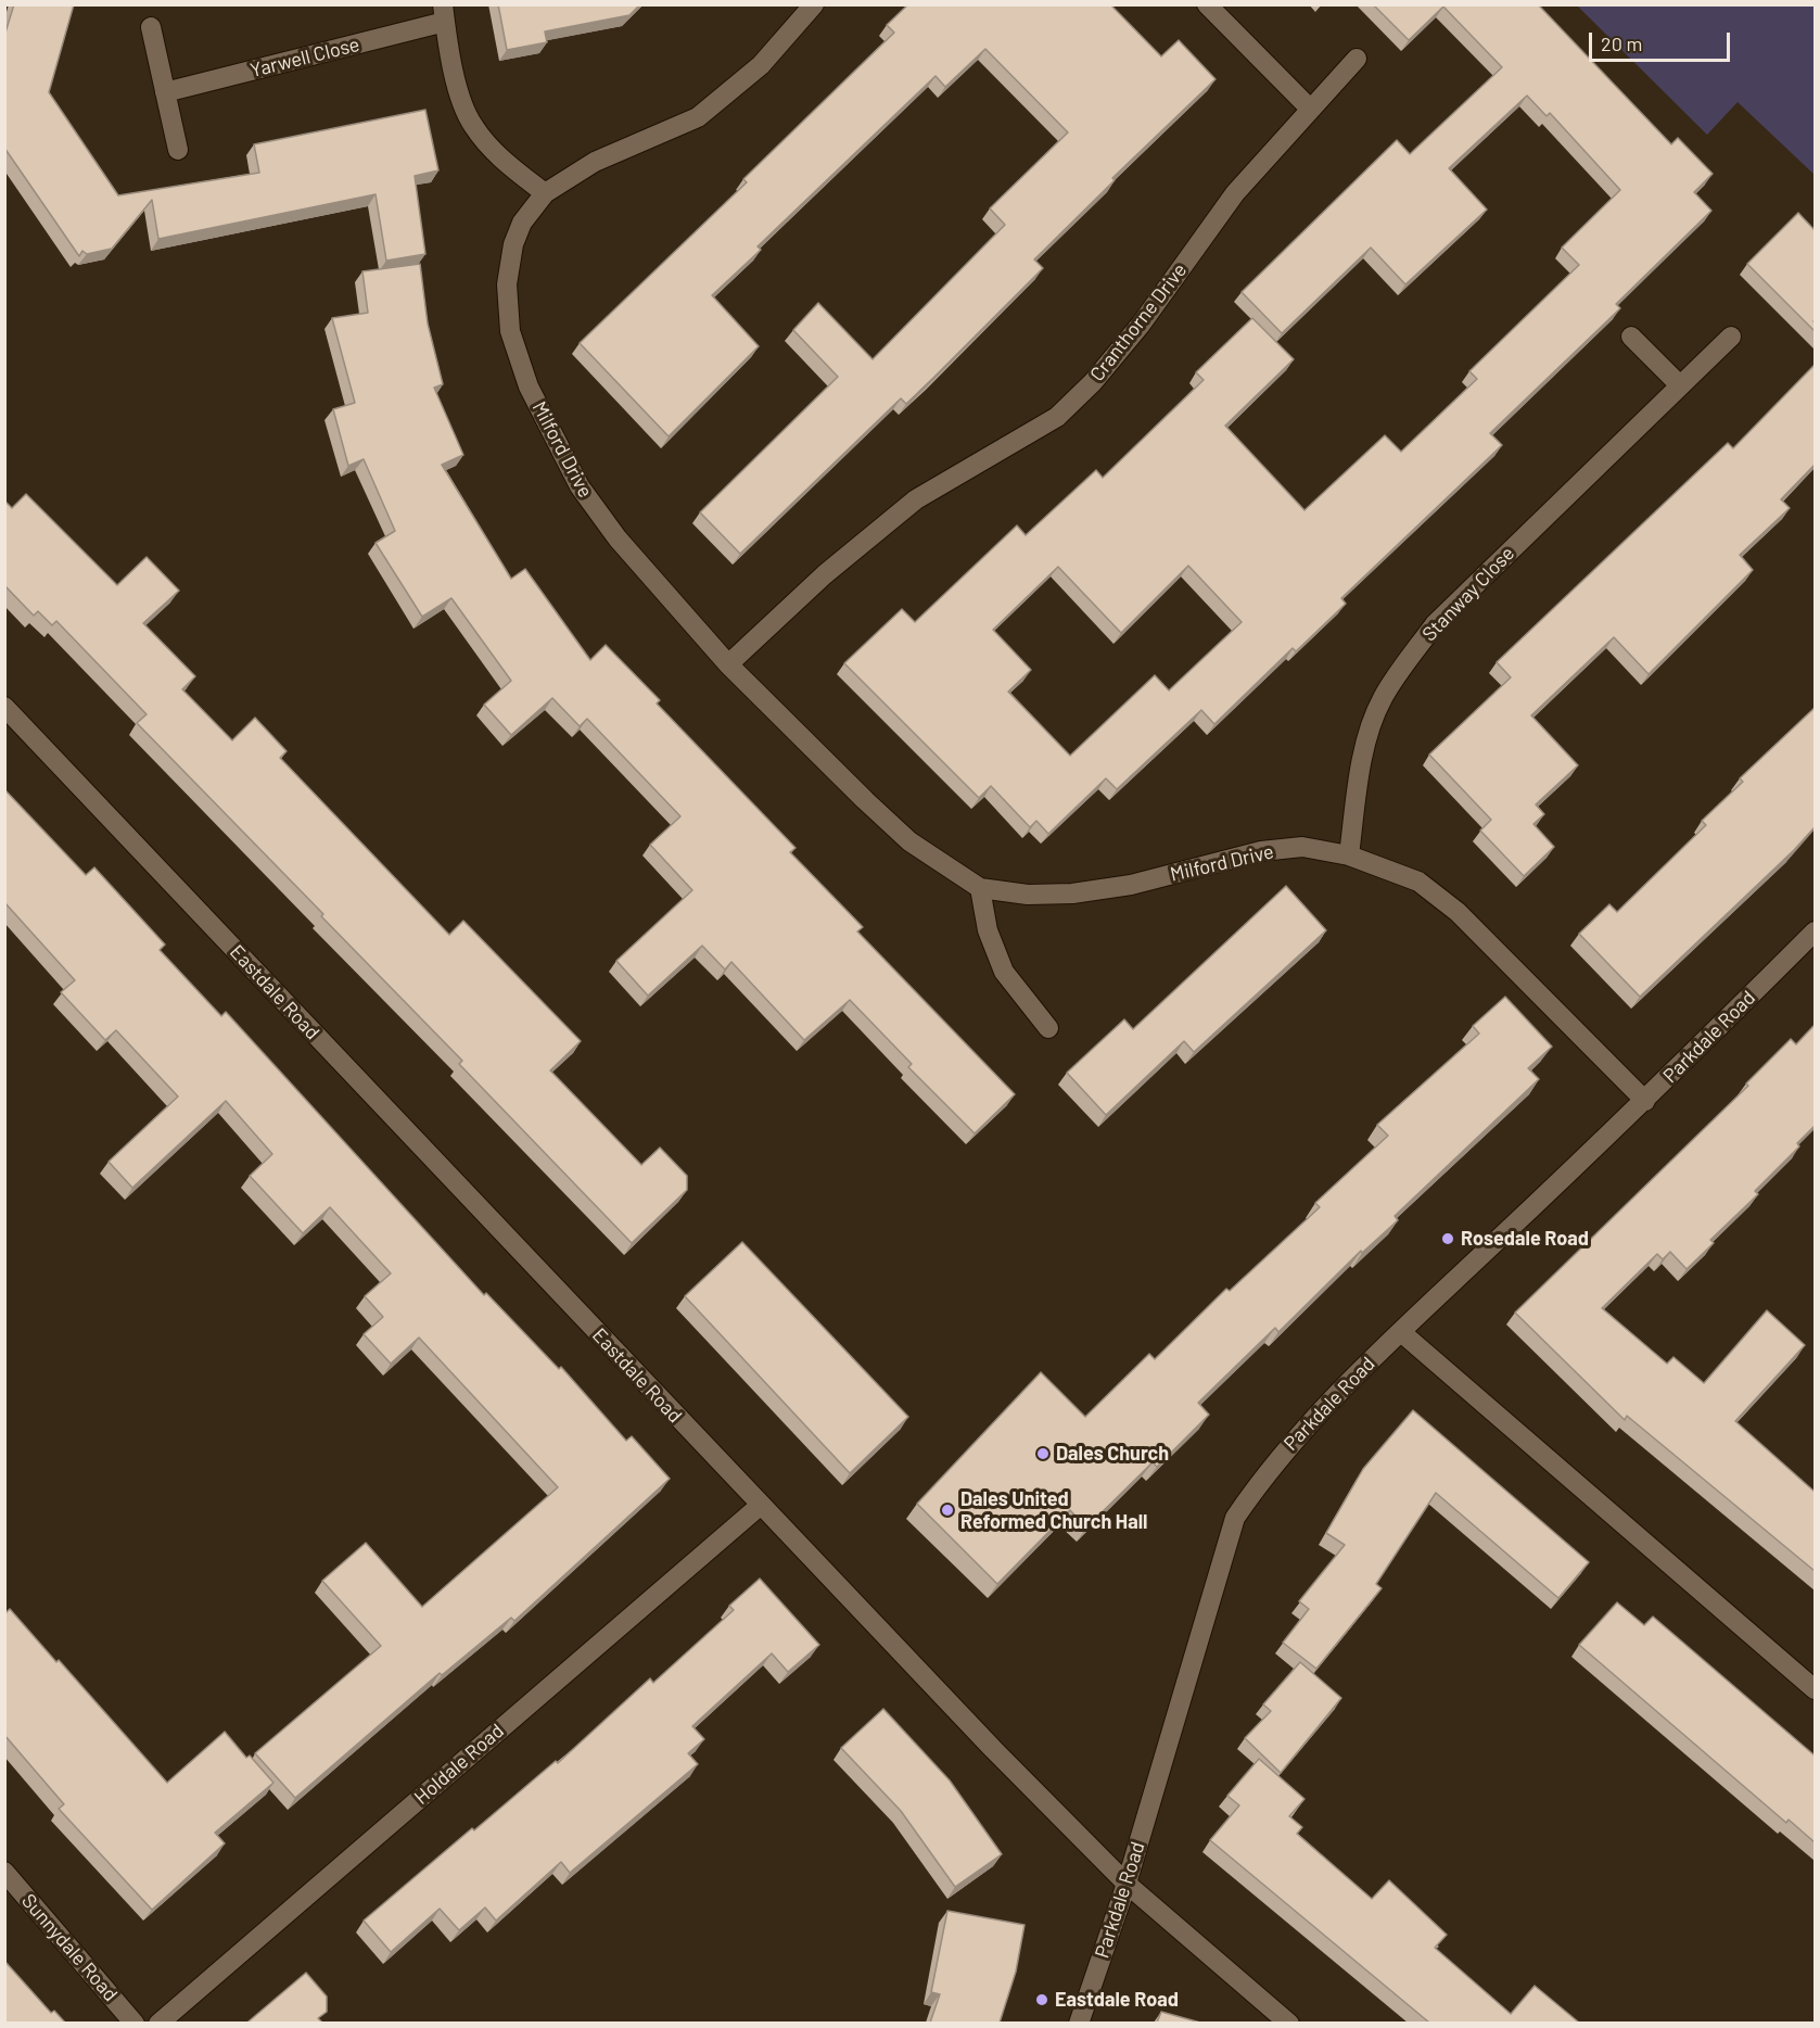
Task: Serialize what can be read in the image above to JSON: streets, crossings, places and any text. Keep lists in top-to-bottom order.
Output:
{
  "streets": {
    "street": [
      "Yarwell Close",
      "Cranthorne Drive",
      "Milford Drive",
      "Stanway Close",
      "Eastdale Road",
      "Parkdale Road",
      "Holdale Road",
      "Sunnydale Road"
    ]
  },
  "crossings": [
    ["Cranthorne Drive", "Milford Drive"],
    ["Milford Drive", "Stanway Close"],
    ["Milford Drive", "Parkdale Road"],
    ["Eastdale Road", "Parkdale Road"],
    ["Eastdale Road", "Holdale Road"]
  ],
  "places": [
    "Rosedale Road",
    "Dales Church",
    "Dales United Reformed Church Hall",
    "Eastdale Road"
  ],
  "scale_bar": "20 m"
}
